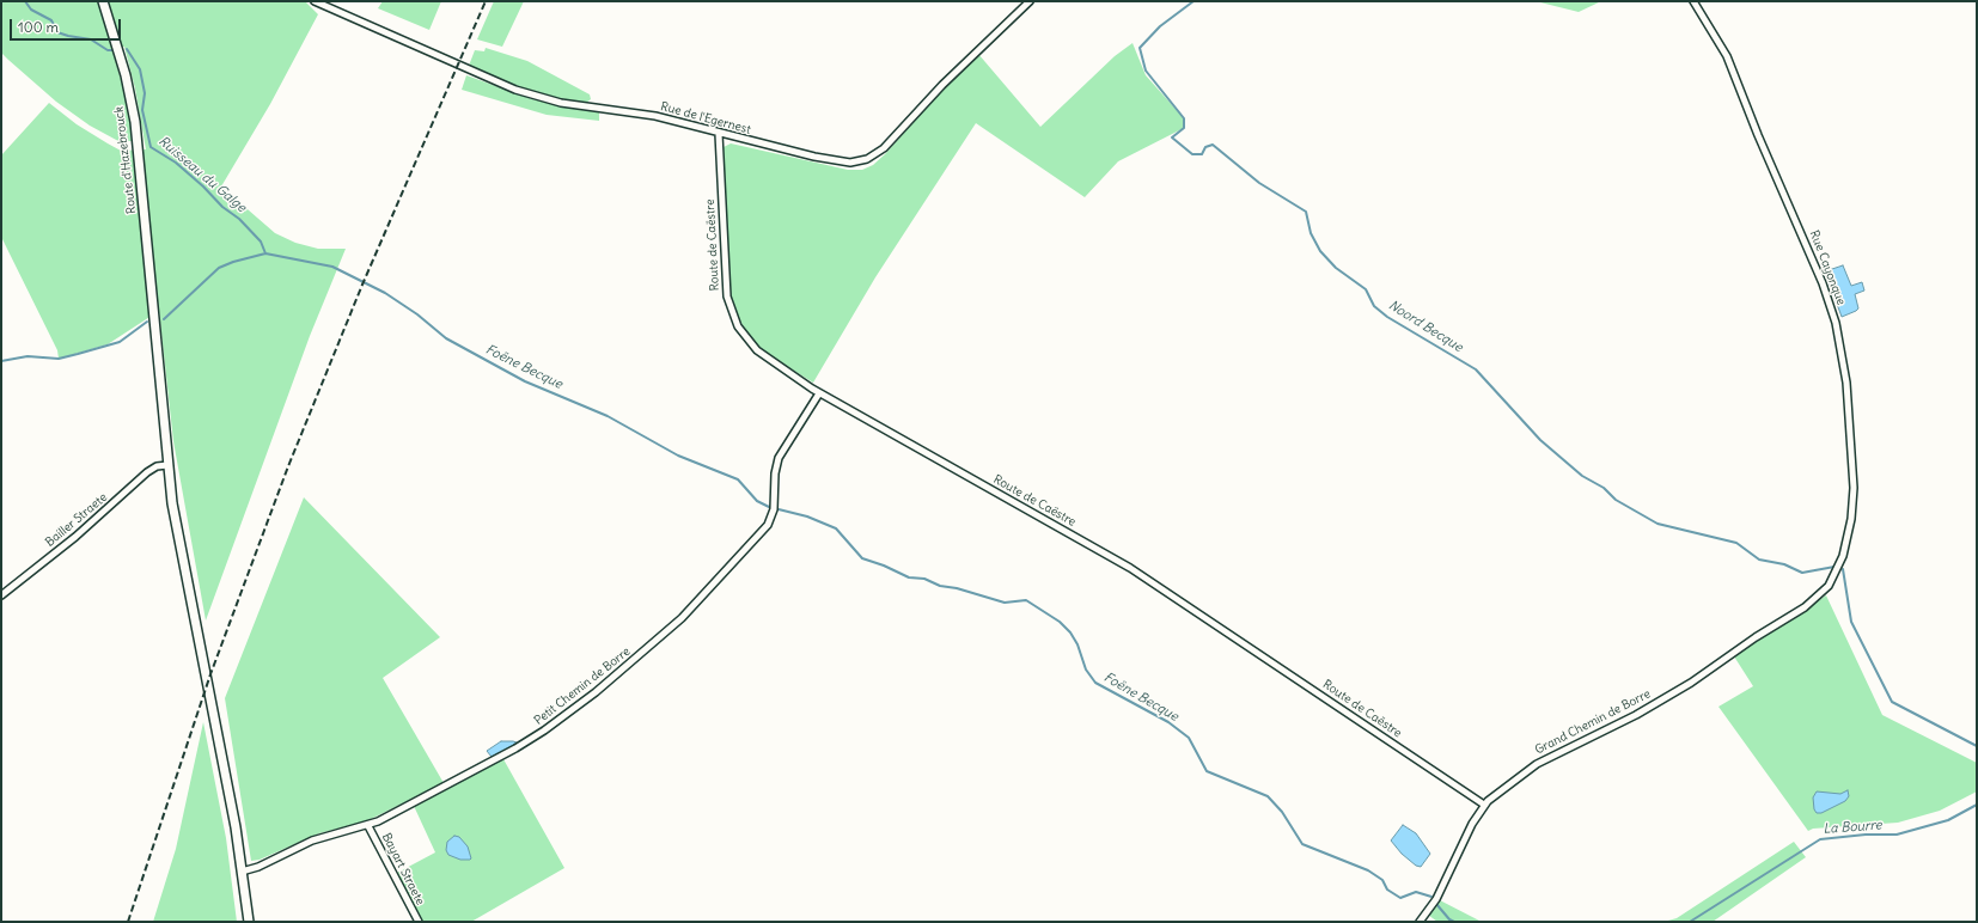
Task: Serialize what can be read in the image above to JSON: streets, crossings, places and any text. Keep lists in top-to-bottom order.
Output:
{
  "streets": {
    "main road": ["Route d'Hazebrouck"],
    "street": [
      "Rue de l'Egernest",
      "Route de Caëstre",
      "Rue Cayonque",
      "Bailler Straete",
      "Petit Chemin de Borre",
      "Grand Chemin de Borre",
      "Bayart Straete"
    ]
  },
  "crossings": [
    ["Rue de l'Egernest", "Route de Caëstre"],
    ["Route d'Hazebrouck", "Bailler Straete"],
    ["Route d'Hazebrouck", "Petit Chemin de Borre"],
    ["Route de Caëstre", "Petit Chemin de Borre"],
    ["Route de Caëstre", "Grand Chemin de Borre"],
    ["Rue Cayonque", "Grand Chemin de Borre"],
    ["Petit Chemin de Borre", "Bayart Straete"]
  ],
  "water": [
    "Ruisseau du Galge",
    "Noord Becque",
    "Foëne Becque",
    "La Bourre"
  ],
  "scale_bar": "100 m"
}
